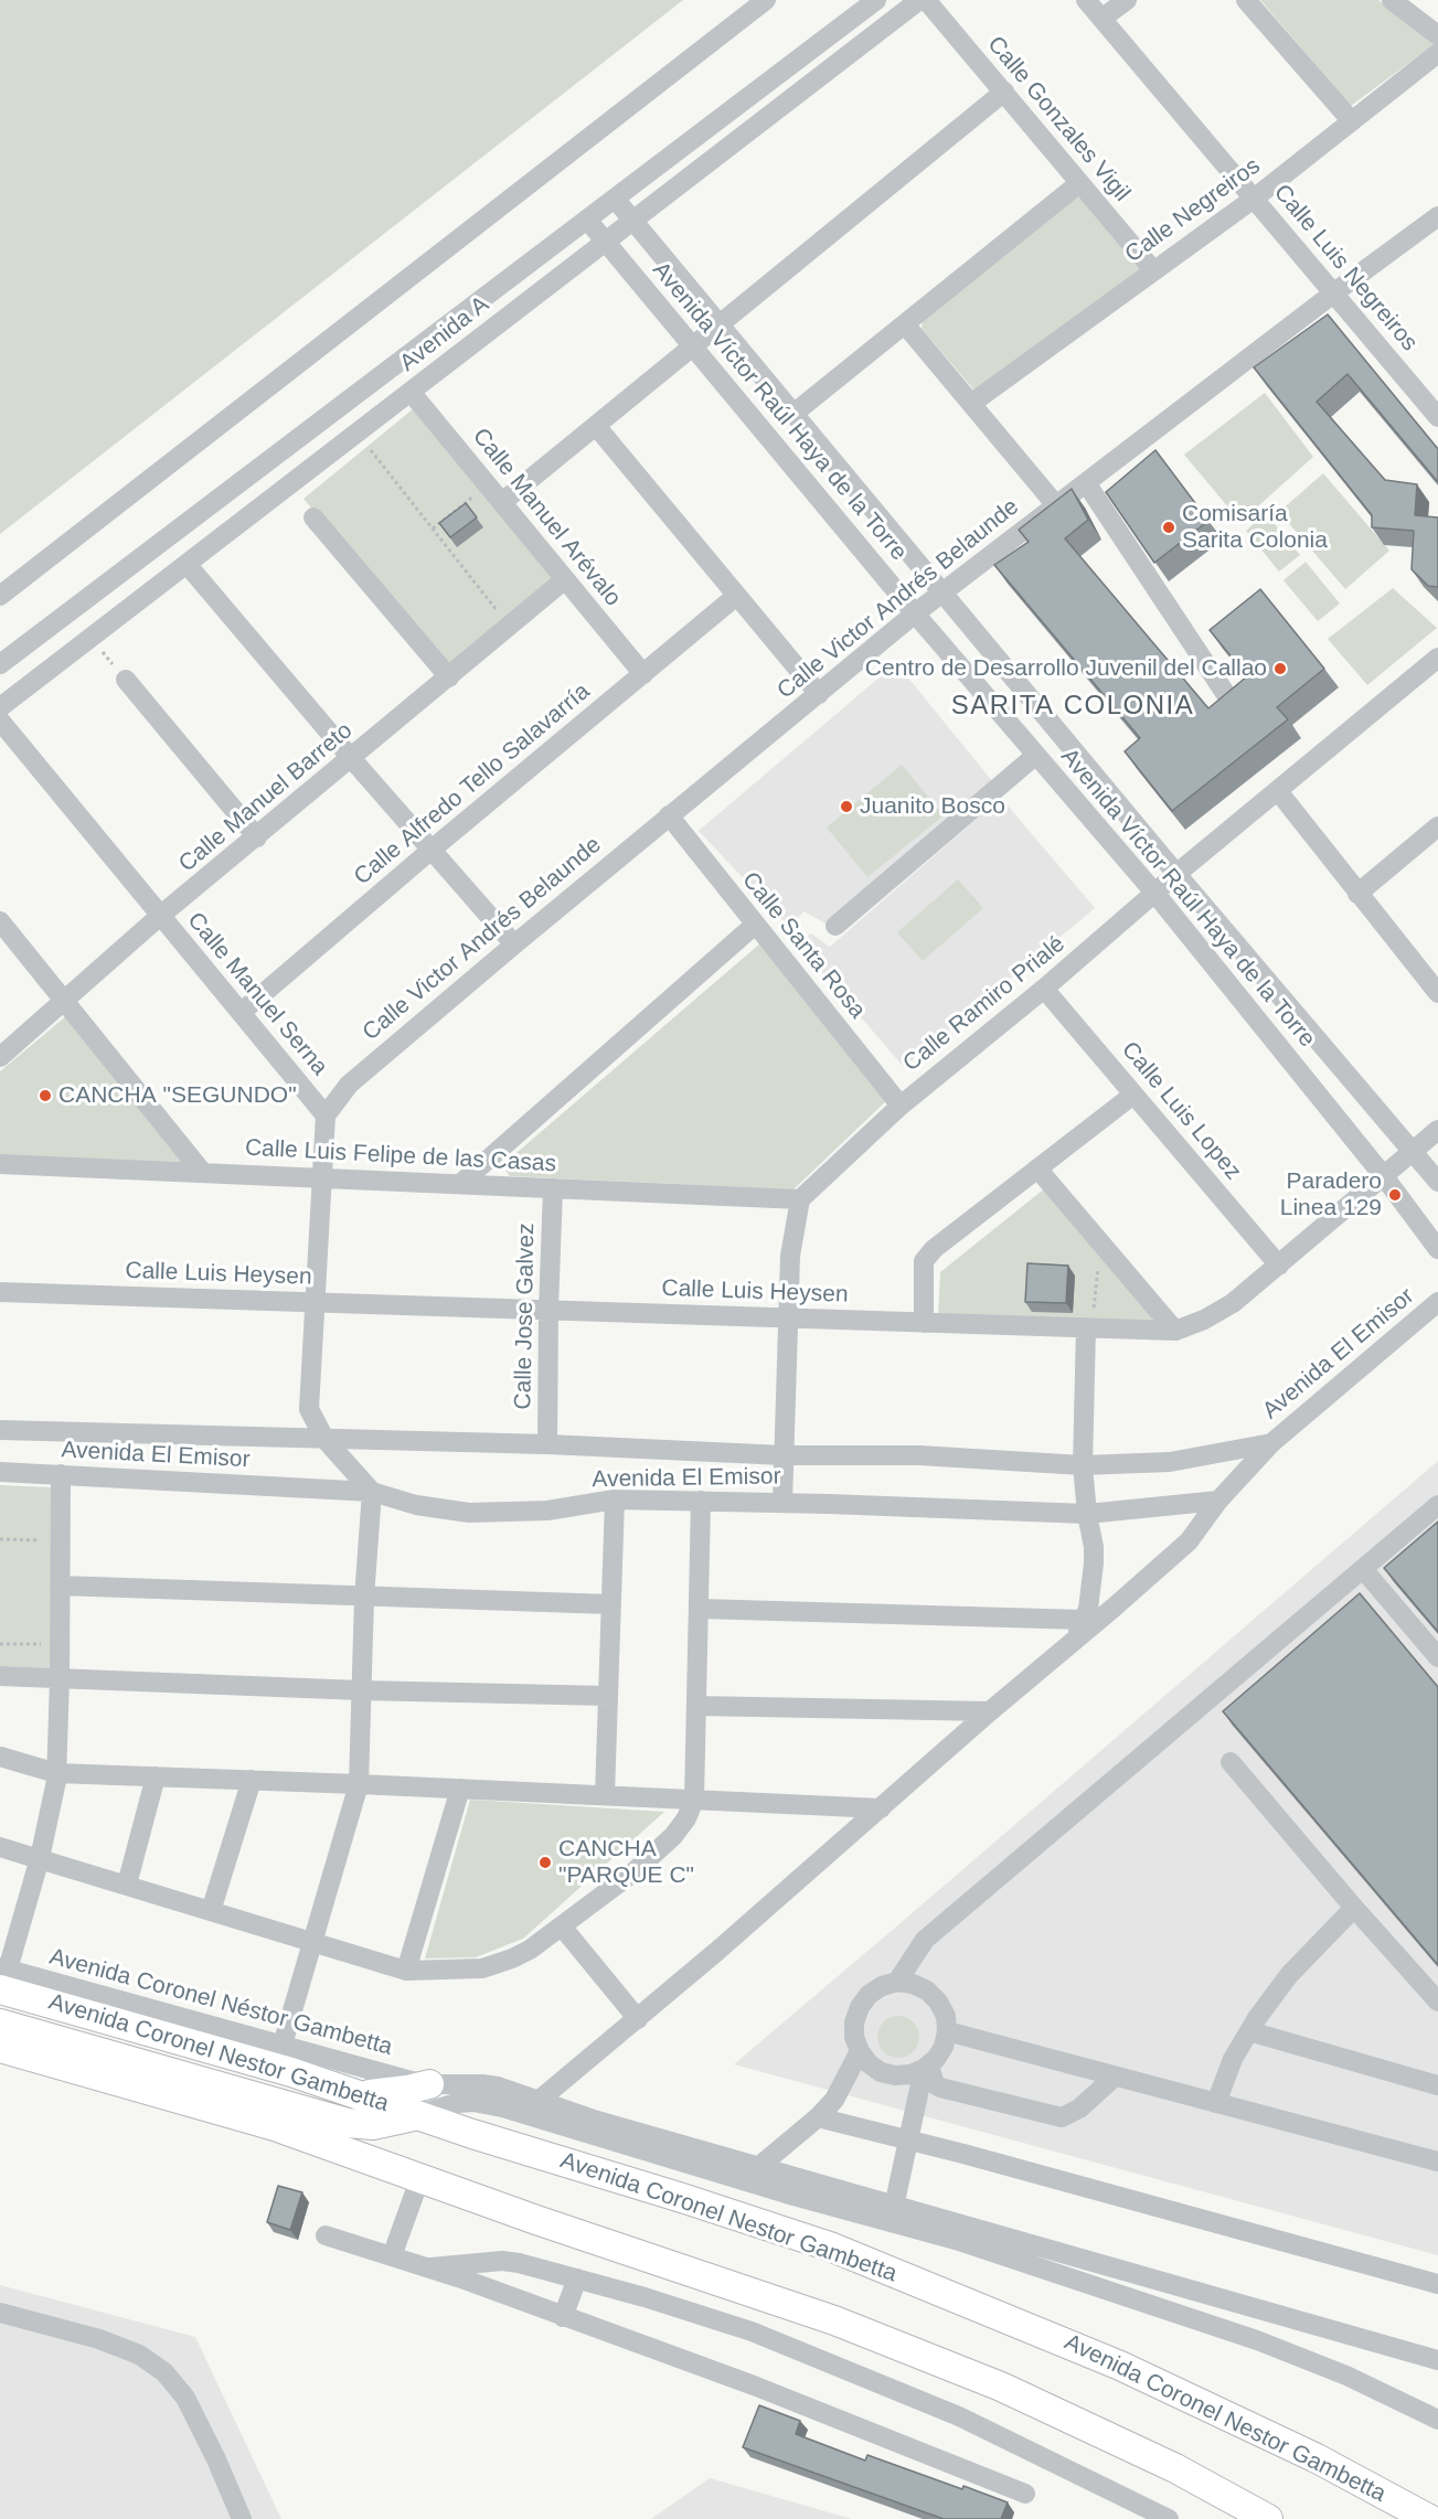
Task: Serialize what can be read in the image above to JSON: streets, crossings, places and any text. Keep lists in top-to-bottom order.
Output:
{
  "streets": {
    "highway": ["Avenida Coronel Nestor Gambetta"],
    "street": [
      "Calle Gonzales Vigil",
      "Calle Negreiros",
      "Calle Luis Negreiros",
      "Avenida A",
      "Avenida Víctor Raúl Haya de la Torre",
      "Calle Manuel Arévalo",
      "Calle Victor Andrés Belaunde",
      "Calle Alfredo Tello Salavarría",
      "Calle Manuel Barreto",
      "Calle Santa Rosa",
      "Calle Manuel Serna",
      "Calle Ramiro Prialé",
      "Calle Luis Lopez",
      "Calle Luis Felipe de las Casas",
      "Calle Luis Heysen",
      "Calle Jose Galvez",
      "Avenida El Emisor",
      "Avenida Coronel Néstor Gambetta"
    ]
  },
  "crossings": [
    ["Calle Gonzales Vigil", "Calle Negreiros"],
    ["Calle Negreiros", "Calle Luis Negreiros"],
    ["Calle Luis Negreiros", "Calle Victor Andrés Belaunde"],
    ["Avenida A", "Avenida Víctor Raúl Haya de la Torre"],
    ["Avenida A", "Calle Manuel Arévalo"],
    ["Avenida Víctor Raúl Haya de la Torre", "Calle Victor Andrés Belaunde"],
    ["Avenida Víctor Raúl Haya de la Torre", "Calle Ramiro Prialé"],
    ["Avenida Víctor Raúl Haya de la Torre", "Calle Luis Heysen"],
    ["Calle Manuel Arévalo", "Calle Alfredo Tello Salavarría"],
    ["Calle Manuel Arévalo", "Calle Manuel Barreto"],
    ["Calle Victor Andrés Belaunde", "Calle Santa Rosa"],
    ["Calle Victor Andrés Belaunde", "Calle Manuel Serna"],
    ["Calle Alfredo Tello Salavarría", "Calle Manuel Serna"],
    ["Calle Manuel Barreto", "Calle Manuel Serna"],
    ["Calle Santa Rosa", "Calle Ramiro Prialé"],
    ["Calle Ramiro Prialé", "Calle Luis Lopez"],
    ["Calle Ramiro Prialé", "Calle Luis Felipe de las Casas"],
    ["Calle Luis Lopez", "Calle Luis Heysen"],
    ["Calle Luis Felipe de las Casas", "Calle Jose Galvez"],
    ["Calle Luis Heysen", "Calle Jose Galvez"],
    ["Calle Jose Galvez", "Avenida El Emisor"],
    ["Avenida Coronel Néstor Gambetta", "Avenida Coronel Nestor Gambetta"]
  ],
  "districts": ["SARITA COLONIA"],
  "places": [
    "Comisaría Sarita Colonia",
    "Centro de Desarrollo Juvenil del Callao",
    "Juanito Bosco",
    "CANCHA \"SEGUNDO\"",
    "Paradero Linea 129",
    "CANCHA \"PARQUE C\""
  ]
}
